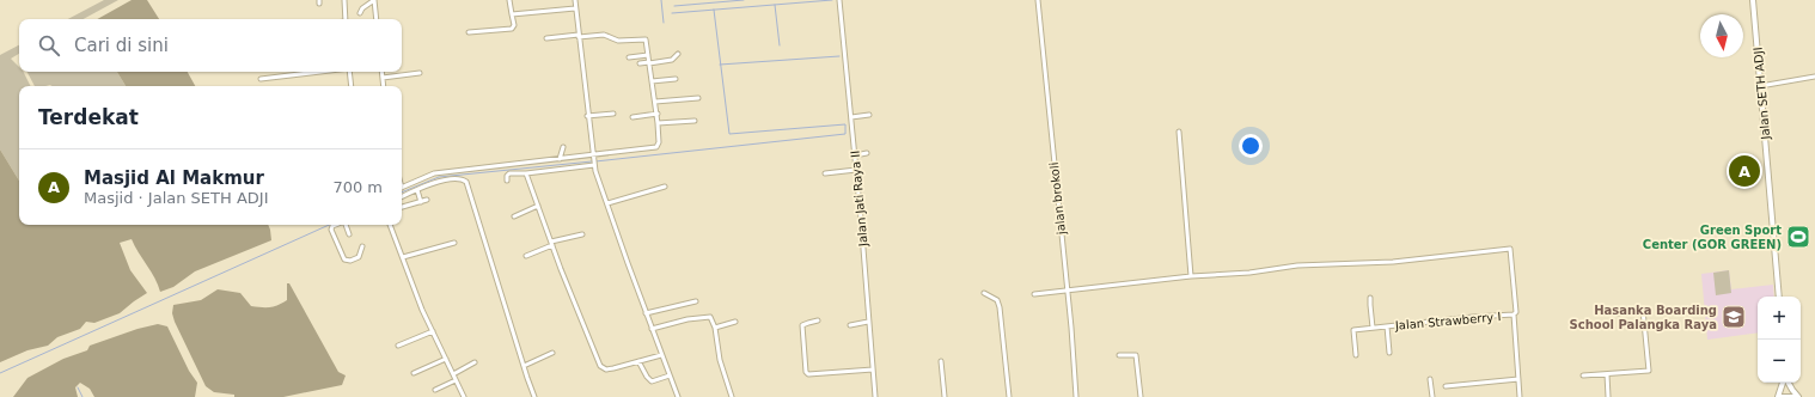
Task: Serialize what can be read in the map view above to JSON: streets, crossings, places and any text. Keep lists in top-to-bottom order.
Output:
{
  "streets": {
    "street": [
      "Jalan SETH ADJI",
      "Jalan Jati Raya II",
      "jalan brokoli",
      "Jalan Strawberry I"
    ]
  },
  "places": {
    "sports": ["Green Sport Center (GOR GREEN)"],
    "school or university": ["Hasanka Boarding School Palangka Raya"]
  },
  "north": "bottom",
  "page": {
    "search": "Cari di sini",
    "heading": "Terdekat",
    "list": [
      {
        "mark": "A",
        "name": "Masjid Al Makmur",
        "note": "Masjid · Jalan SETH ADJI",
        "value": "700 m"
      }
    ],
    "pins": "A",
    "map_buttons": ["+", "−"]
  }
}
